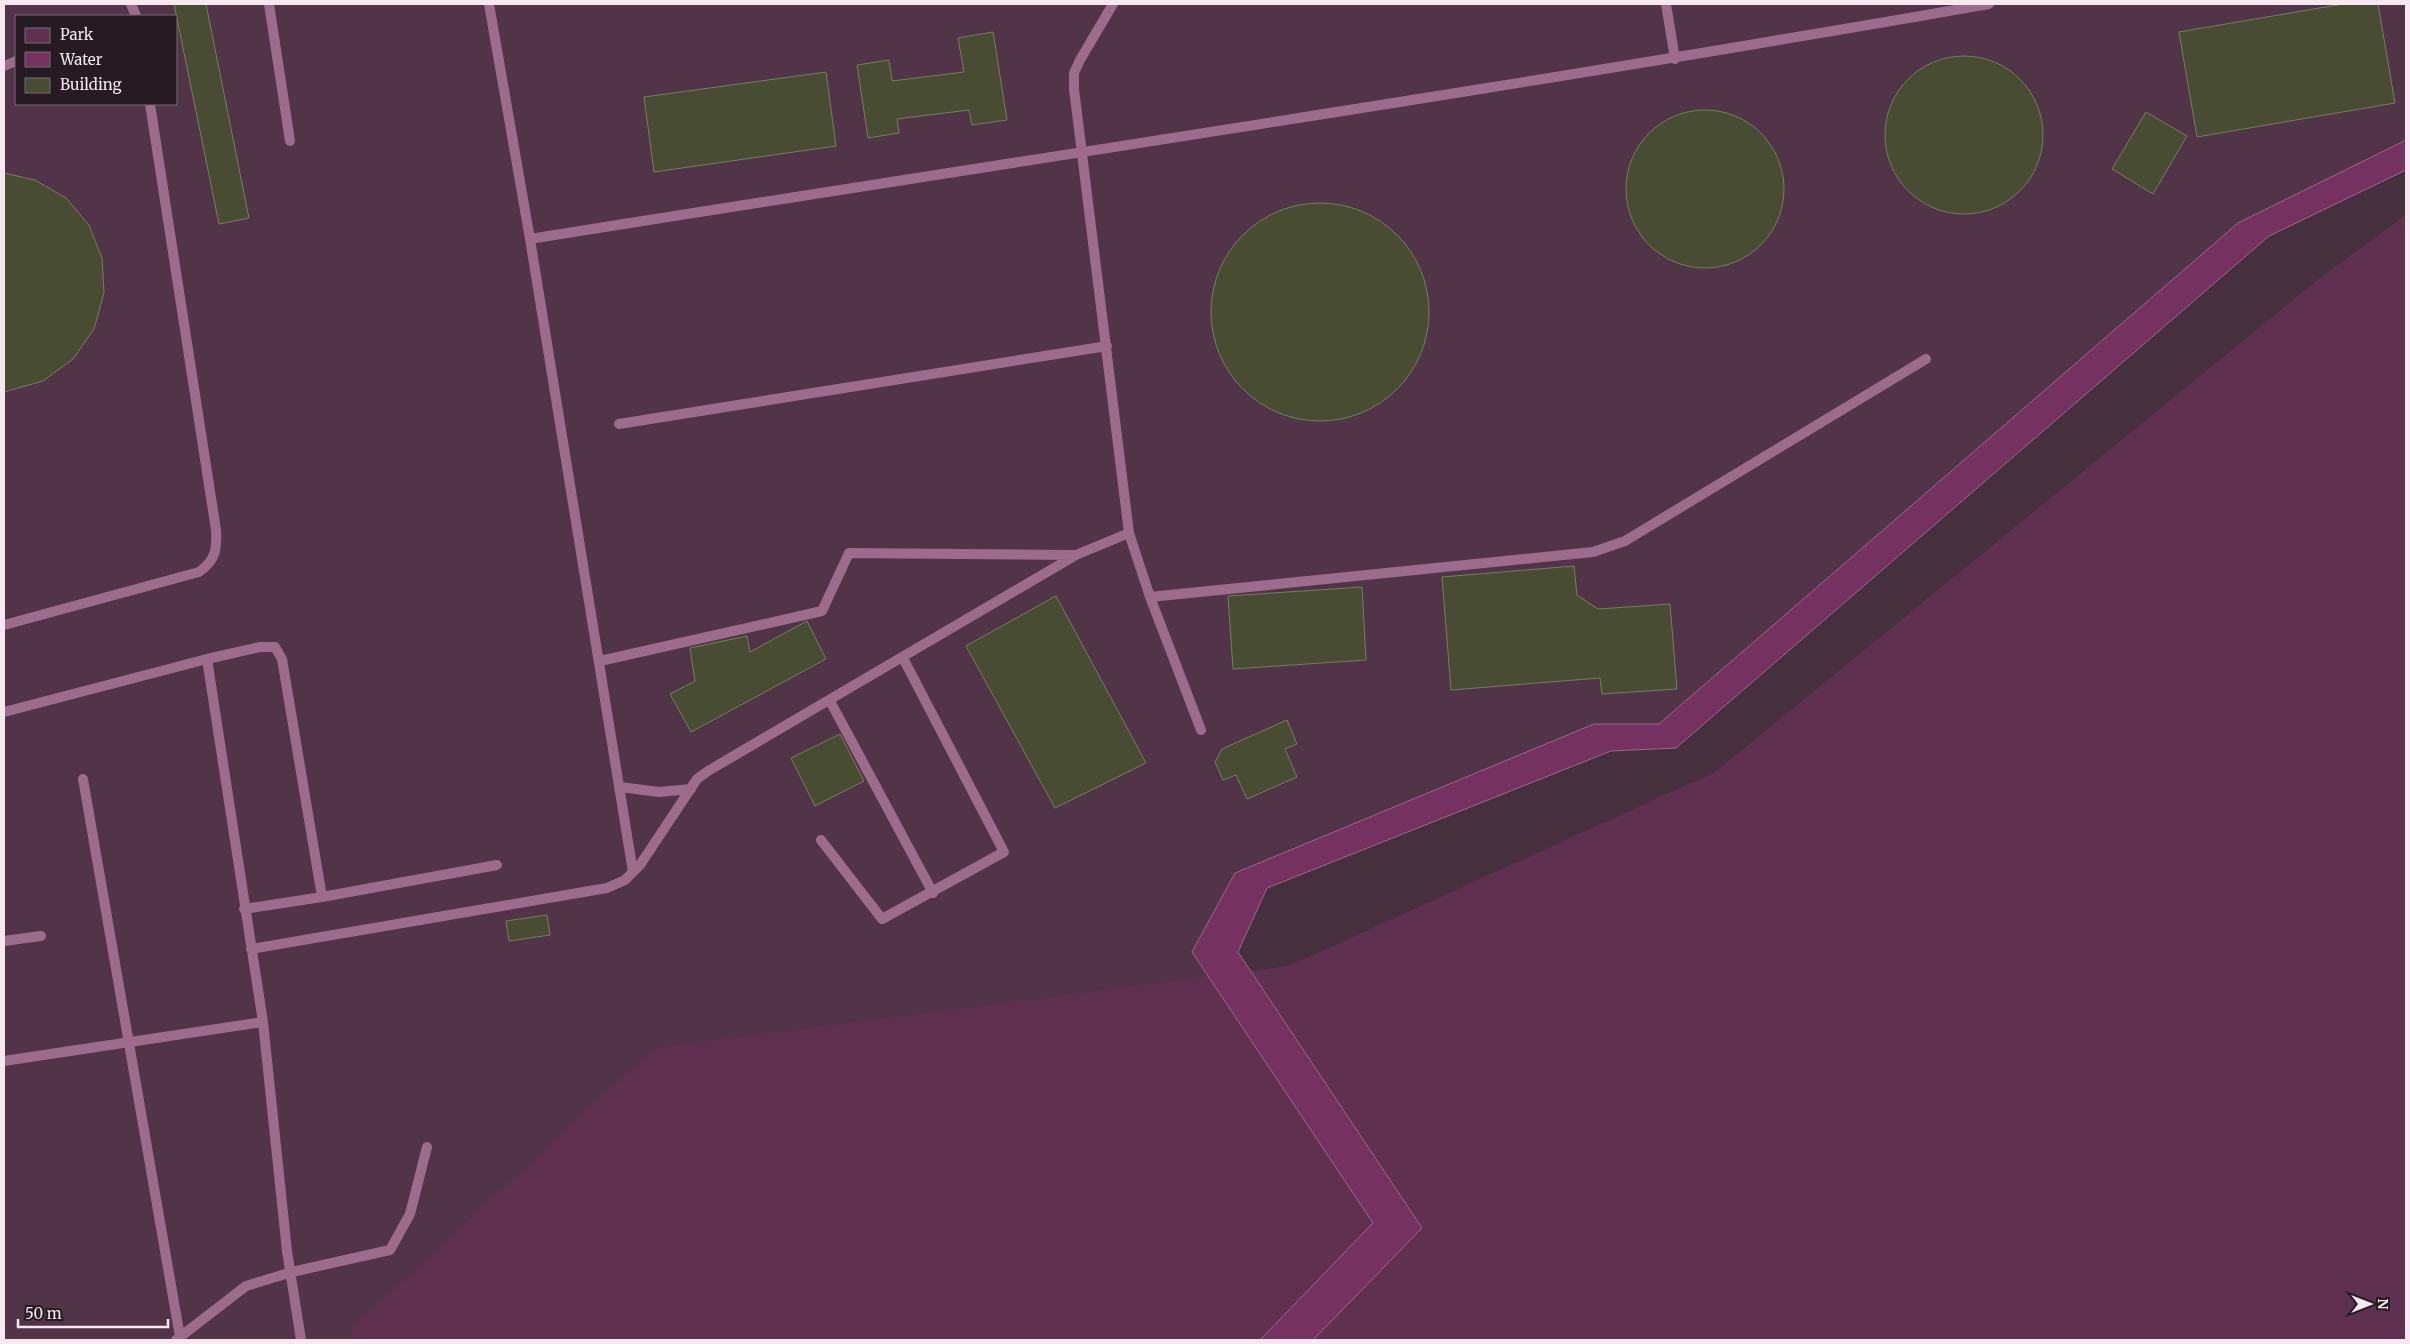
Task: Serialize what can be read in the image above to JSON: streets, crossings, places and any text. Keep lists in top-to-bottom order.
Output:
{
  "legend": ["Park", "Water", "Building"],
  "scale_bar": "50 m",
  "north": "right"
}
